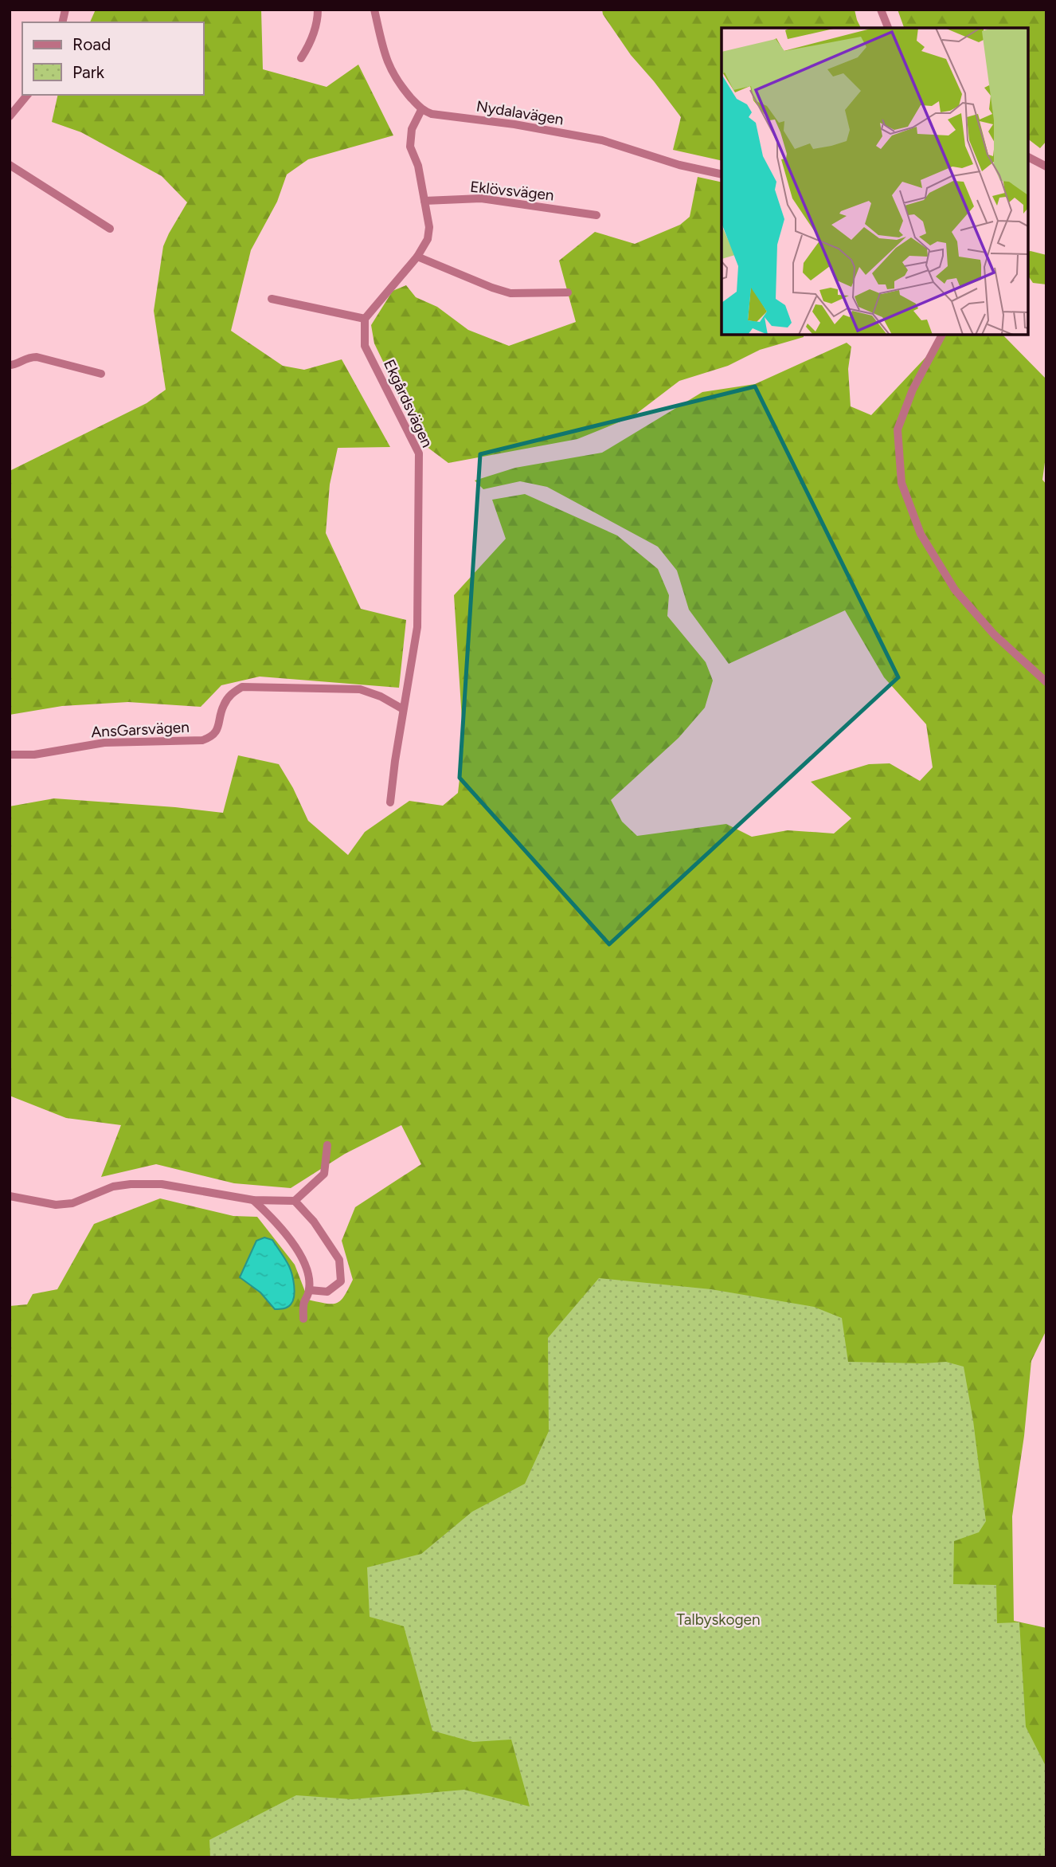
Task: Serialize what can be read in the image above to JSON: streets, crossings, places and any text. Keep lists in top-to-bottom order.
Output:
{
  "streets": {
    "street": [
      "Nydalavägen",
      "Eklövsvägen",
      "Ekgårdsvägen",
      "AnsGarsvägen"
    ]
  },
  "crossings": [
    ["Ekgårdsvägen", "AnsGarsvägen"]
  ],
  "parks": ["Talbyskogen"],
  "legend": ["Road", "Park"]
}
